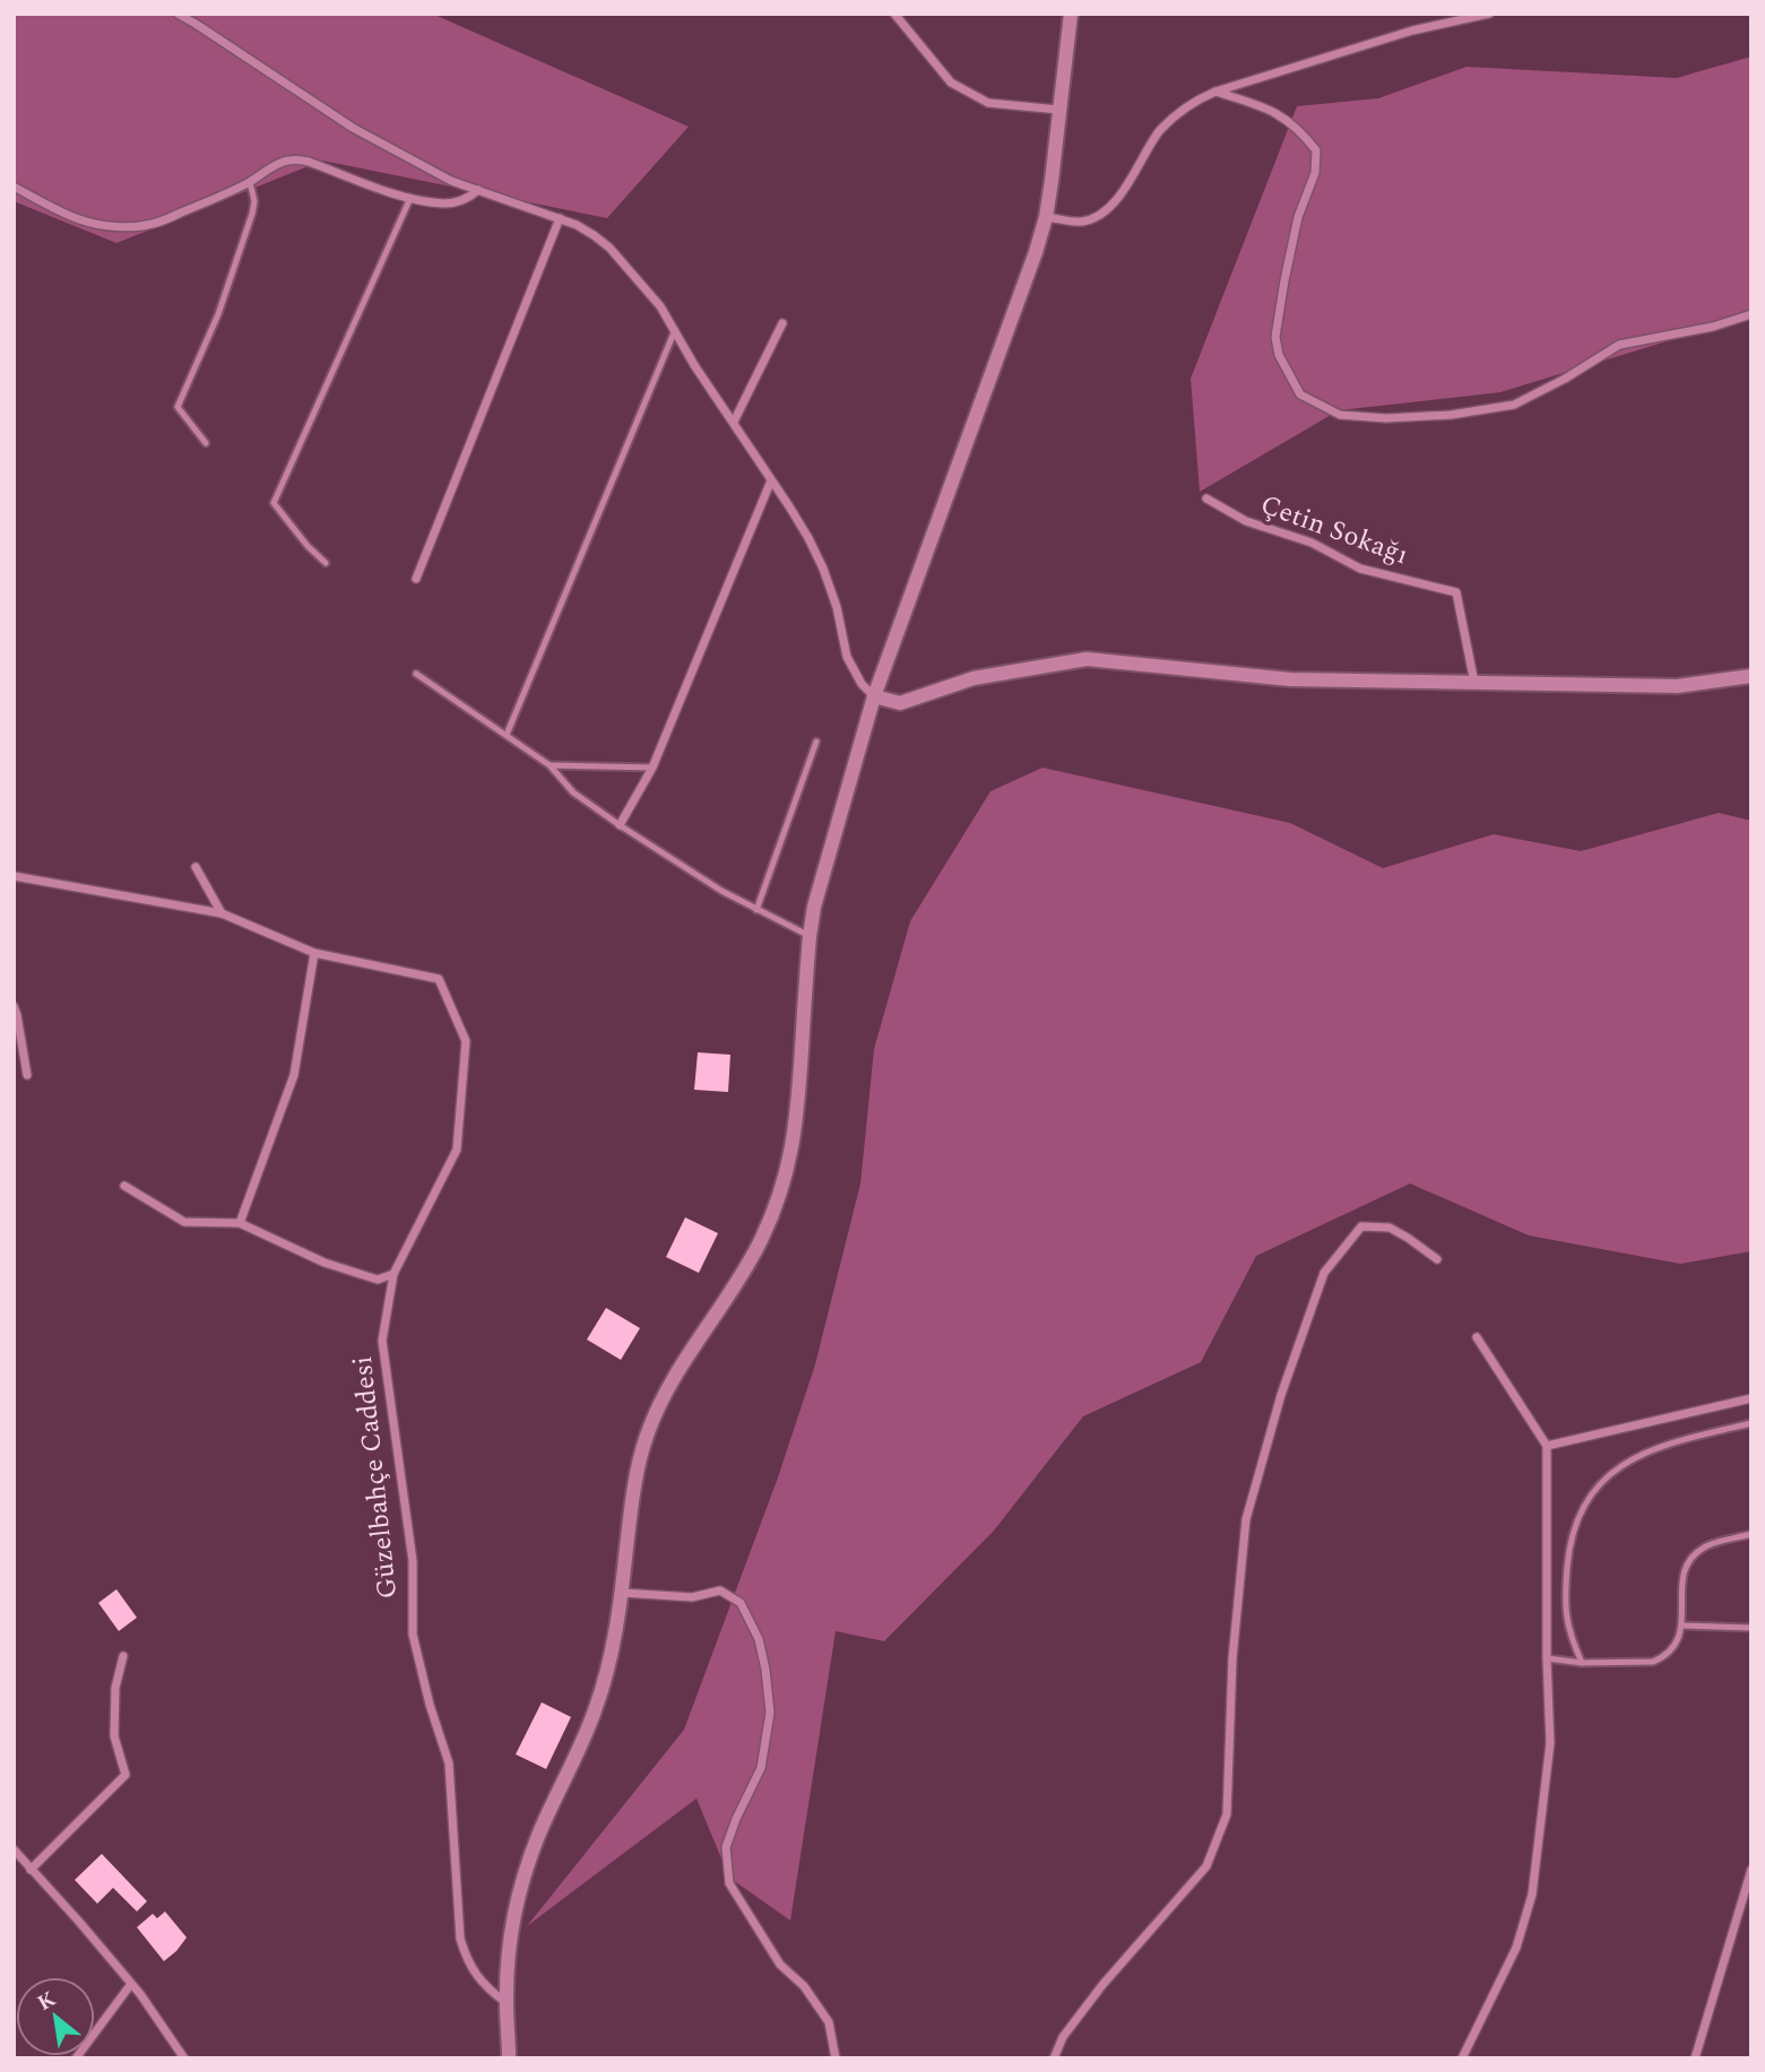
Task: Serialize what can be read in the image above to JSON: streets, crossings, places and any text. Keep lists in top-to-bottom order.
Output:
{
  "streets": {
    "street": ["Çetin Sokağı", "Güzelbahçe Caddesi"]
  },
  "north": "top left"
}
